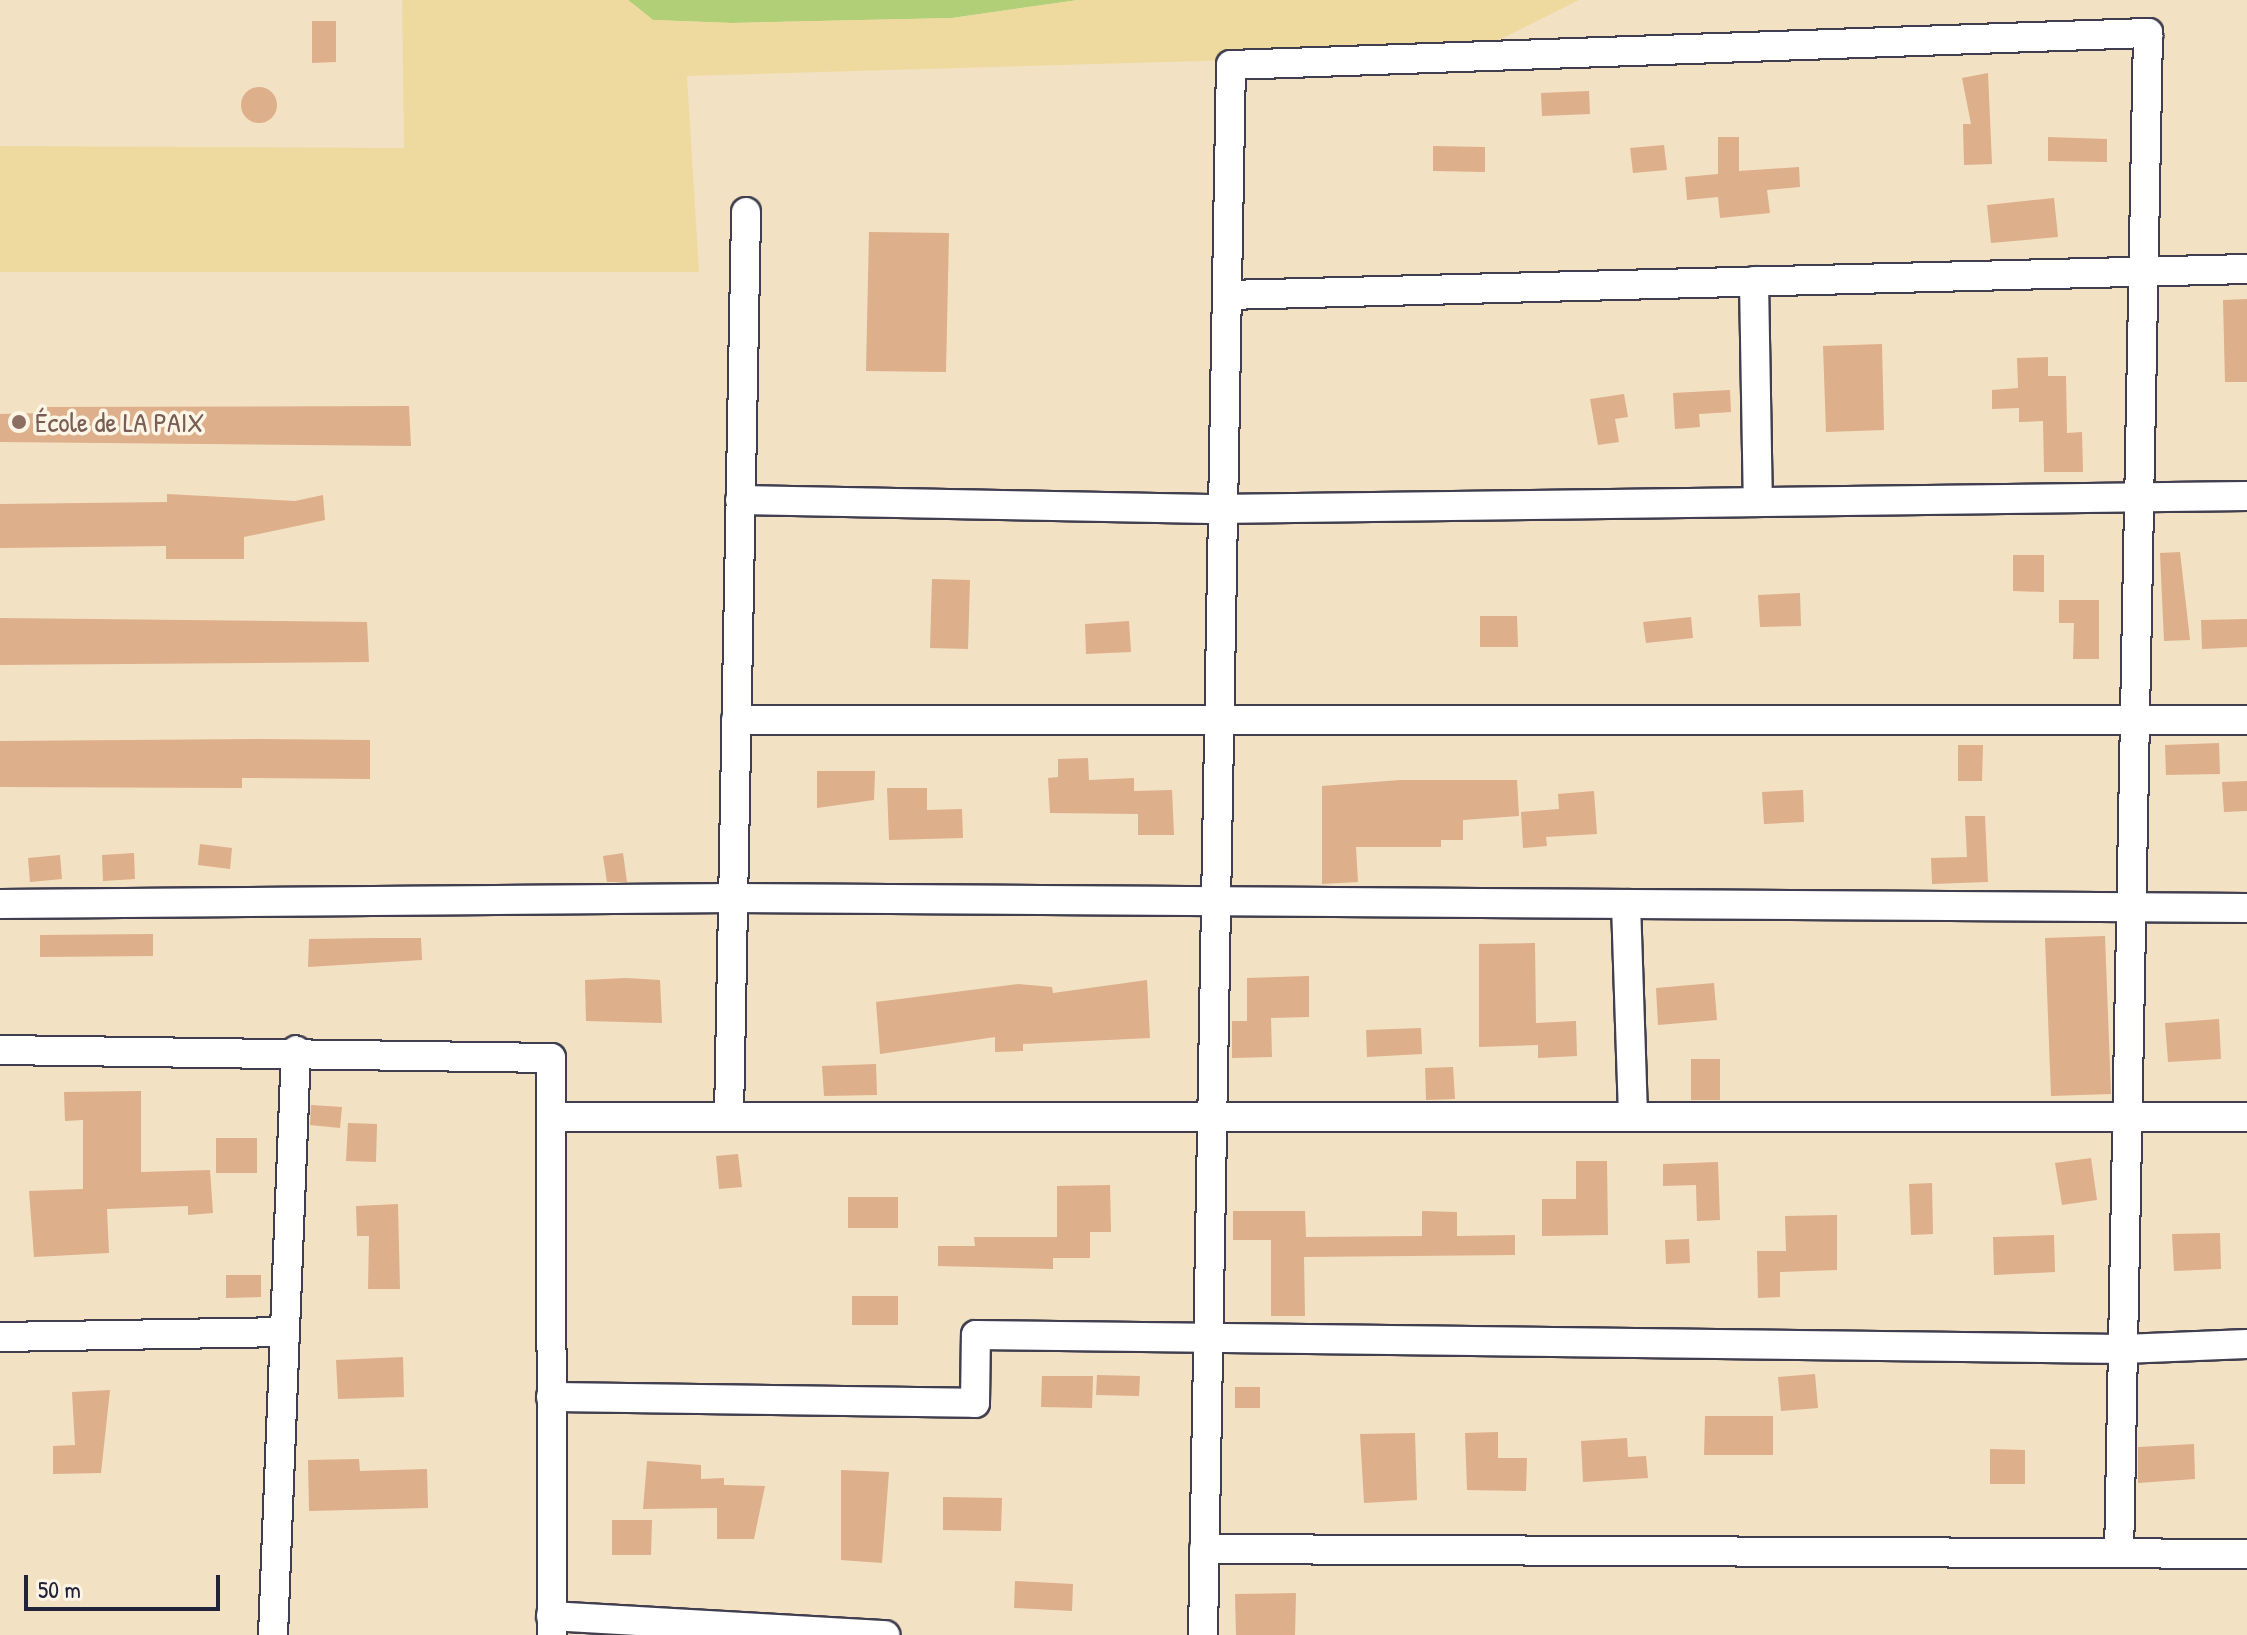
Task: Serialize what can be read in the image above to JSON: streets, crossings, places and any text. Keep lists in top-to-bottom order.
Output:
{
  "places": ["École de LA PAIX"],
  "scale_bar": "50 m"
}
